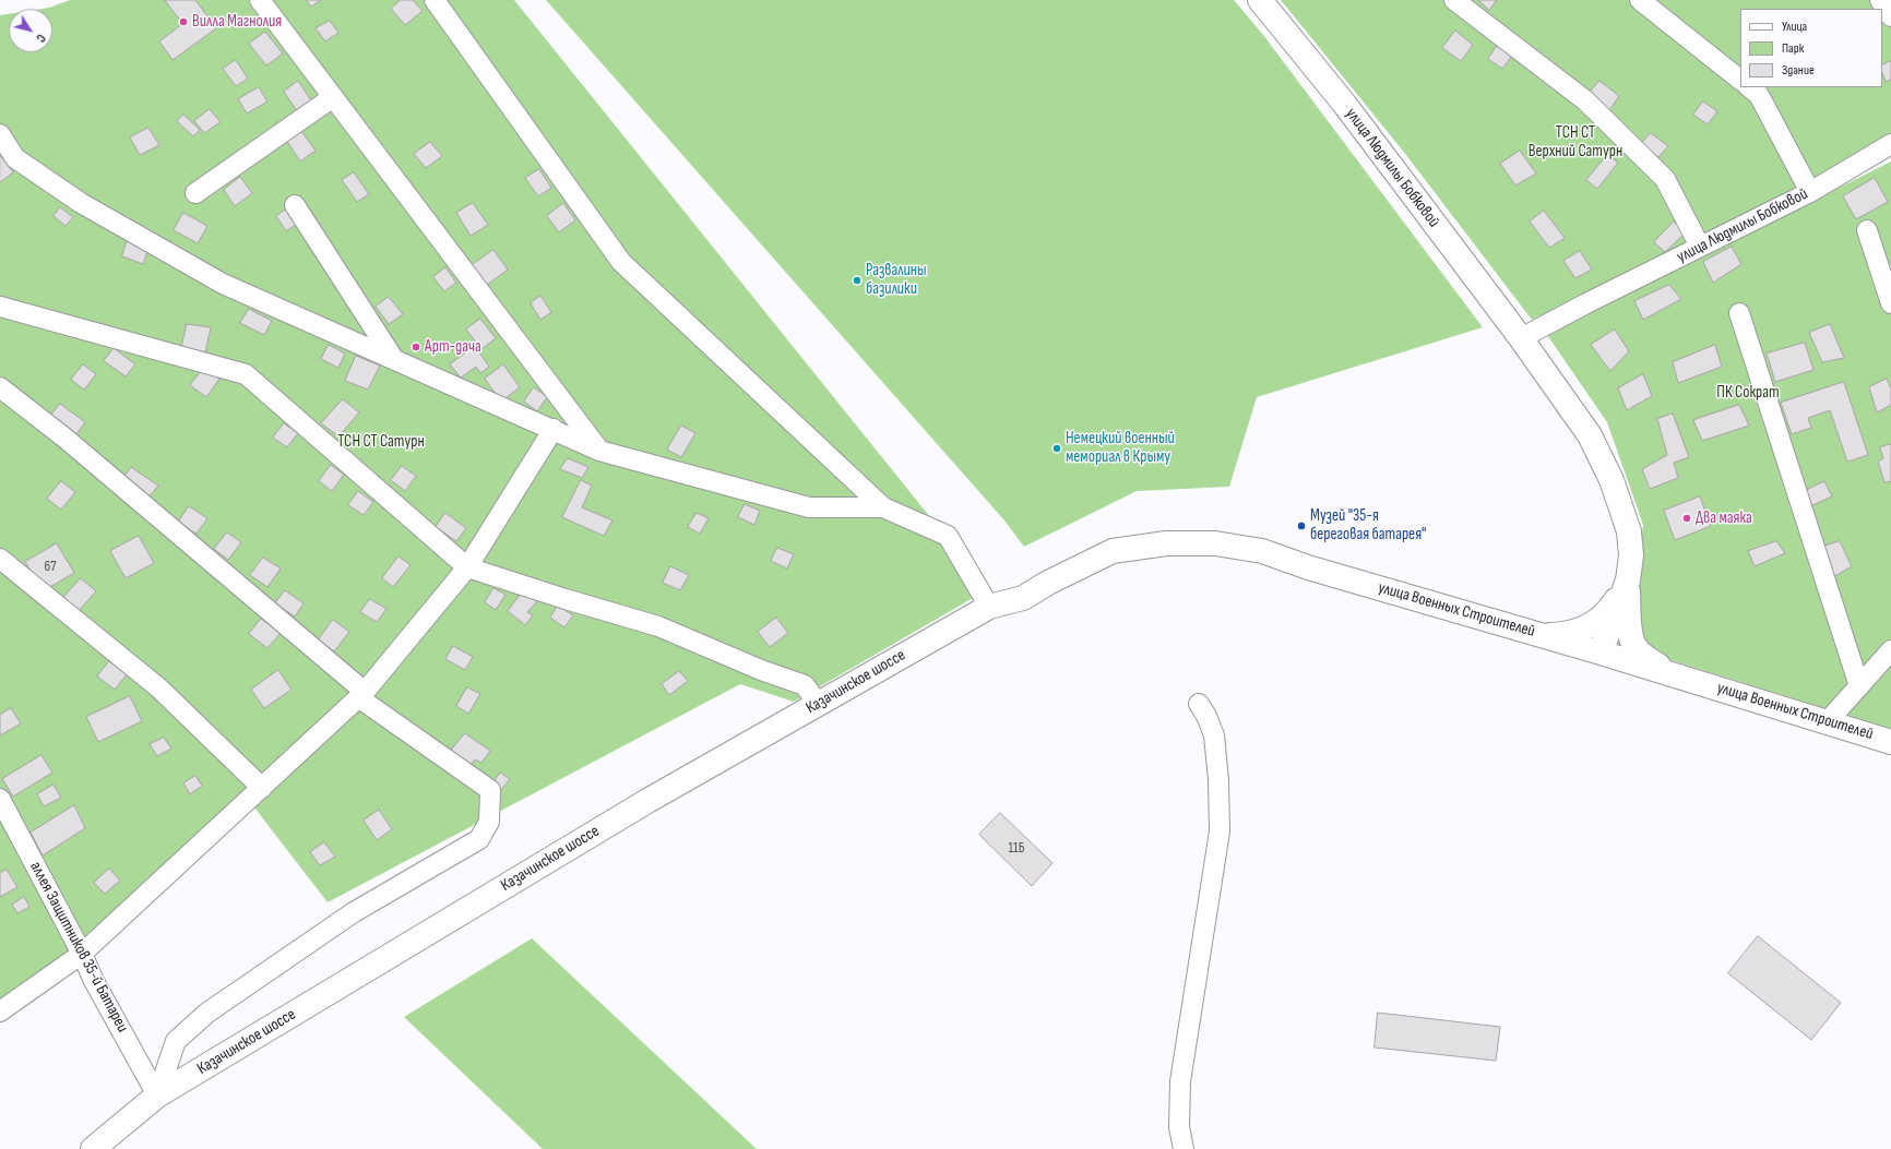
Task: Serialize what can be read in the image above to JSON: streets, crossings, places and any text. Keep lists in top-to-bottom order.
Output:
{
  "streets": {
    "main road": ["улица Людмилы Бобковой", "улица Военных Строителей", "Казачинское шоссе"],
    "street": ["аллея Защитников 35-й Батареи"]
  },
  "crossings": [
    ["улица Людмилы Бобковой", "улица Военных Строителей"],
    ["улица Военных Строителей", "Казачинское шоссе"],
    ["Казачинское шоссе", "аллея Защитников 35-й Батареи"]
  ],
  "parks": ["ТСН СТ Верхний Сатурн", "ПК Сократ", "ТСН СТ Сатурн"],
  "places": [
    "Вилла Магнолия",
    "Развалины базилики",
    "Арт-дача",
    "Немецкий военный мемориал в Крыму",
    "Два маяка",
    "Музей \"35-я береговая батарея\""
  ],
  "house_numbers": ["67", "11Б"],
  "legend": ["Улица", "Парк", "Здание"],
  "north": "bottom right"
}
